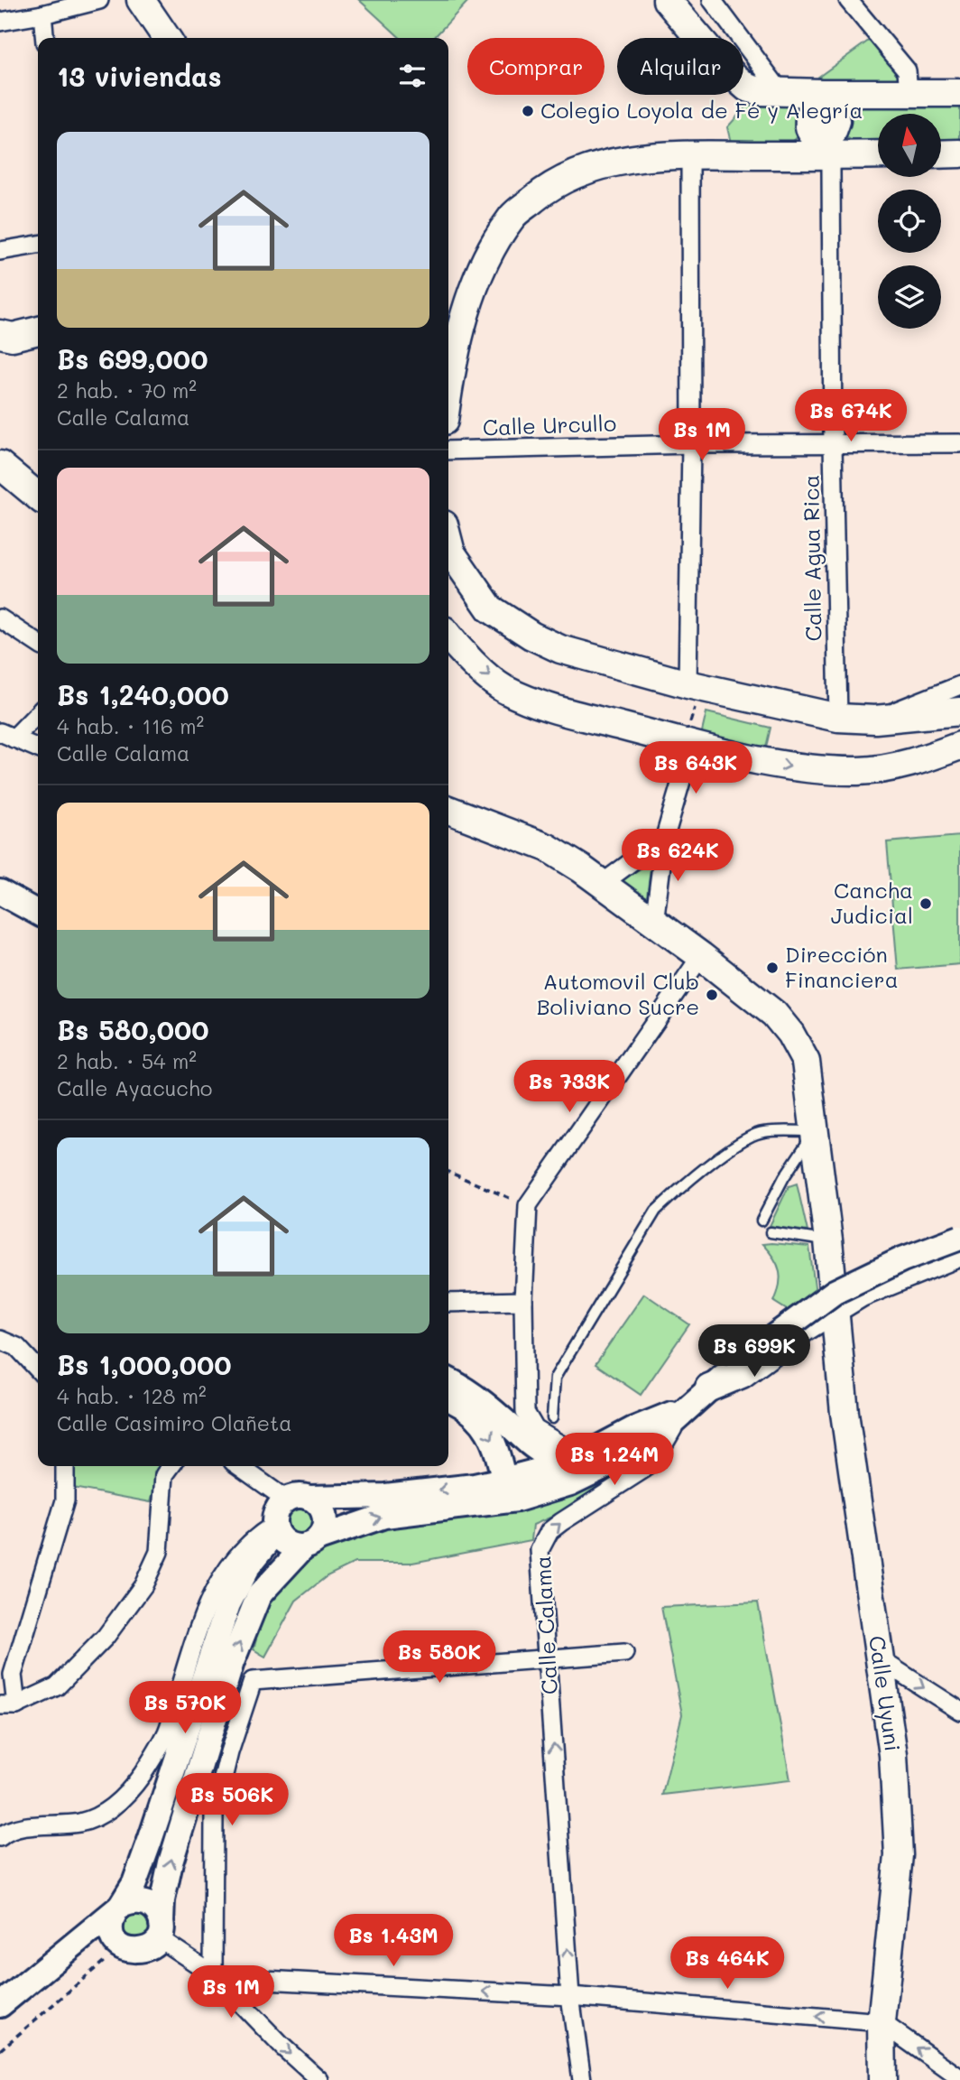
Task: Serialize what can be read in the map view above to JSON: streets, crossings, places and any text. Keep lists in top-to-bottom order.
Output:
{
  "streets": {
    "main road": ["Calle Uyuni"],
    "street": ["Calle Urcullo", "Calle Agua Rica", "Calle Calama"]
  },
  "crossings": [
    ["Calle Urcullo", "Calle Agua Rica"]
  ],
  "one_way": ["Calle Calama"],
  "places": [
    "Colegio Loyola de Fé y Alegría",
    "Cancha Judicial",
    "Dirección Financiera",
    "Automovil Club Boliviano Sucre"
  ],
  "north": "top",
  "page": {
    "chip": ["Comprar", "Alquilar"],
    "heading": "13 viviendas",
    "list": [
      {
        "name": "Bs 699,000",
        "note": "2 hab. · 70 m² · Calle Calama"
      },
      {
        "name": "Bs 1,240,000",
        "note": "4 hab. · 116 m² · Calle Calama"
      },
      {
        "name": "Bs 580,000",
        "note": "2 hab. · 54 m² · Calle Ayacucho"
      },
      {
        "name": "Bs 1,000,000",
        "note": "4 hab. · 128 m² · Calle Casimiro Olañeta"
      }
    ],
    "price": [
      "Bs 674K",
      "Bs 1M",
      "Bs 643K",
      "Bs 624K",
      "Bs 733K",
      "Bs 699K",
      "Bs 1.24M",
      "Bs 580K",
      "Bs 570K",
      "Bs 506K",
      "Bs 1.43M",
      "Bs 464K",
      "Bs 1M"
    ]
  }
}
